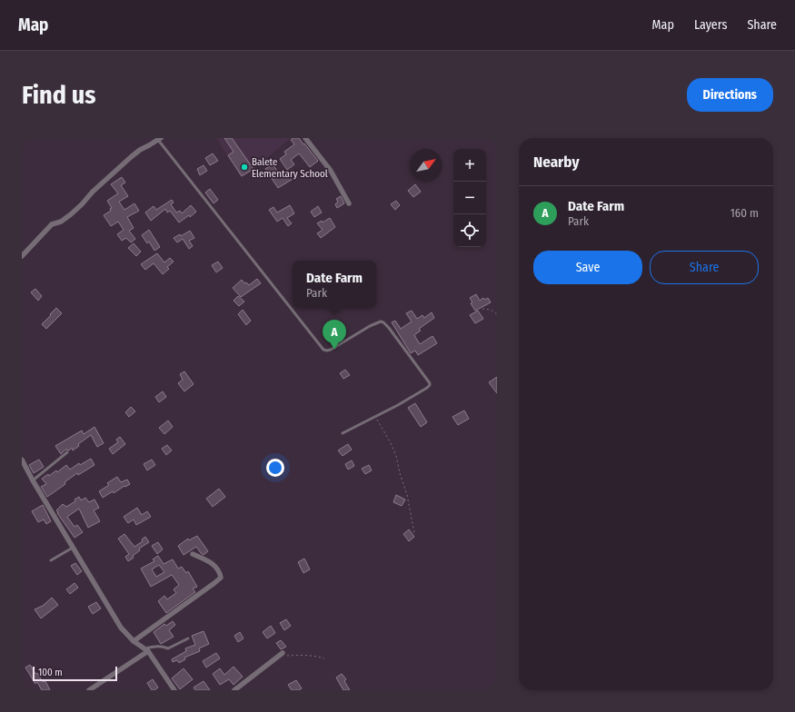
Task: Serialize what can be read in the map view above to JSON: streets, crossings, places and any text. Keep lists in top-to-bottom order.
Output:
{
  "places": ["Balete Elementary School"],
  "scale_bar": "100 m",
  "north": "top right",
  "page": {
    "header": "Map",
    "nav": ["Map", "Layers", "Share"],
    "buttons": [
      "Directions",
      ["Save", "Share"]
    ],
    "title": "Find us",
    "heading": "Nearby",
    "map_buttons": ["+", "−"],
    "list": [
      {
        "mark": "A",
        "name": "Date Farm",
        "note": "Park",
        "value": "160 m"
      }
    ],
    "popup": ["Date Farm", "Park"],
    "pins": "A",
    "scale": "100 m"
  }
}
